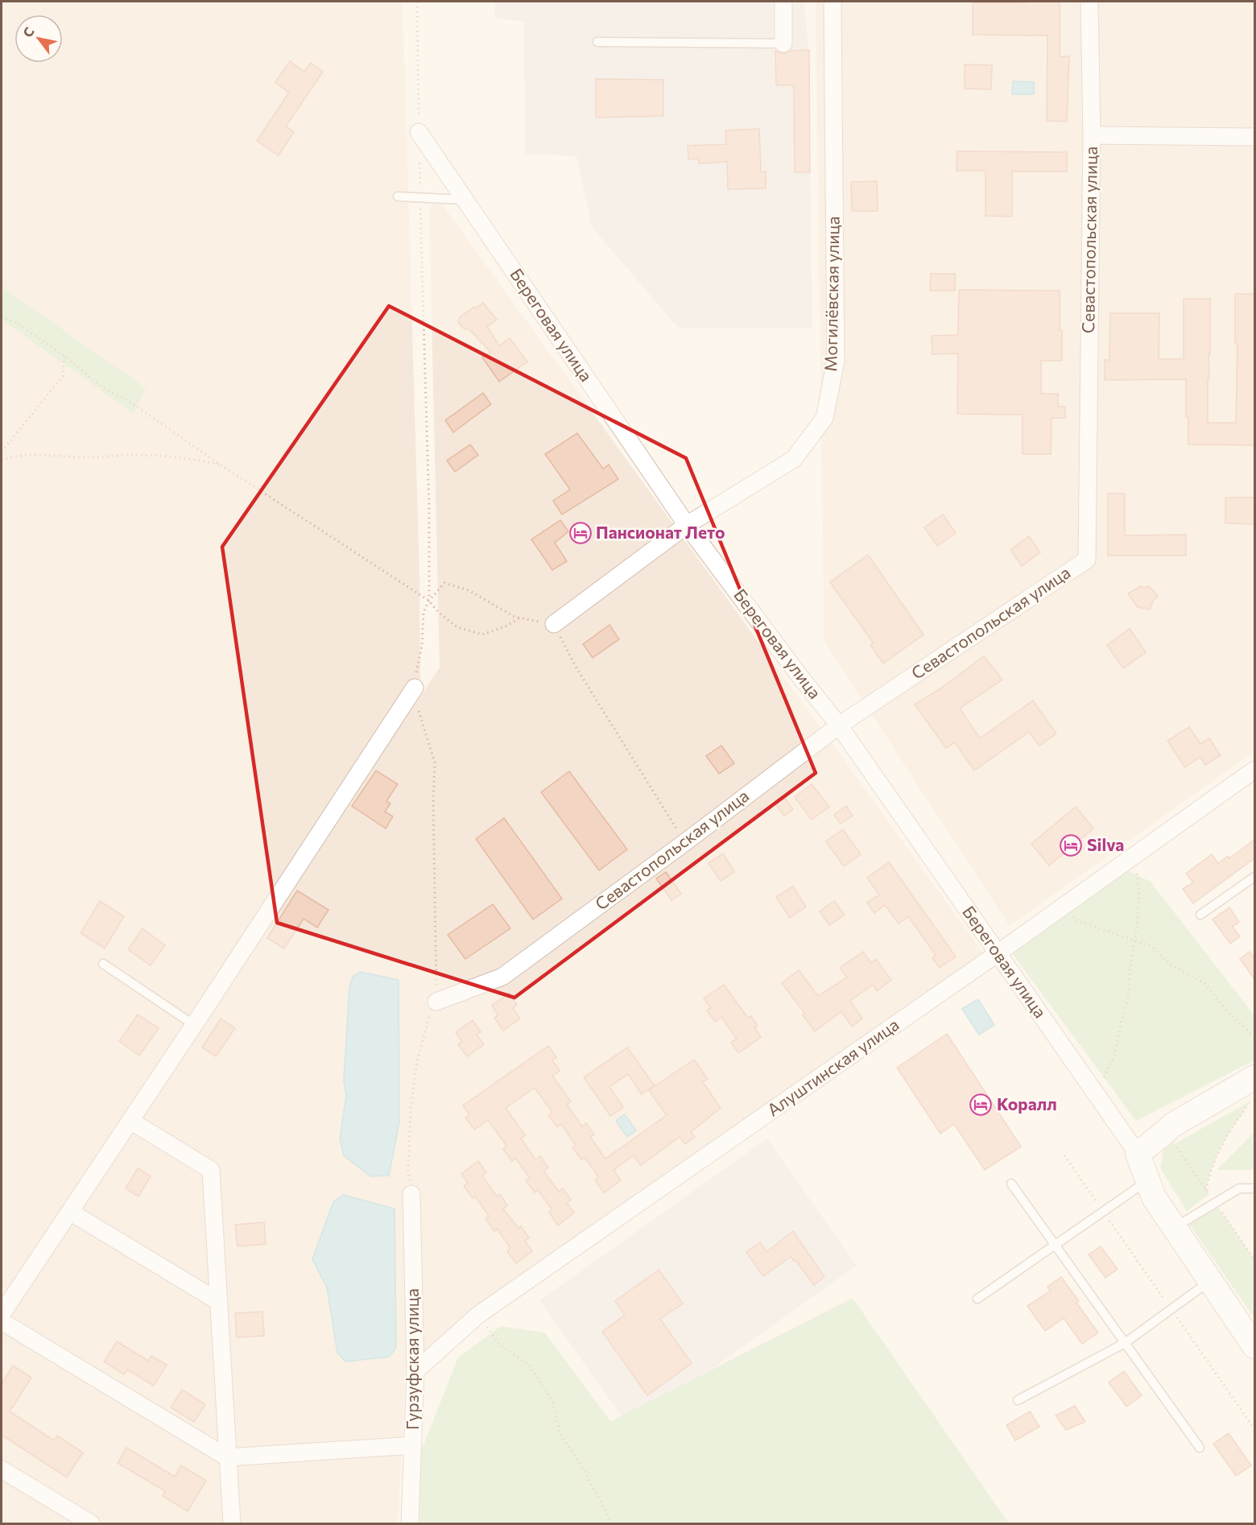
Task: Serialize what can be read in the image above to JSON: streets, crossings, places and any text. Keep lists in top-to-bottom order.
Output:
{
  "streets": {
    "street": [
      "Севастопольская улица",
      "Могилёвская улица",
      "Береговая улица",
      "Алуштинская улица",
      "Гурзуфская улица"
    ]
  },
  "crossings": [
    ["Севастопольская улица", "Береговая улица"],
    ["Могилёвская улица", "Береговая улица"],
    ["Береговая улица", "Алуштинская улица"],
    ["Алуштинская улица", "Гурзуфская улица"]
  ],
  "places": {
    "hotel": ["Пансионат Лето", "Silva", "Коралл"]
  },
  "north": "top left"
}
